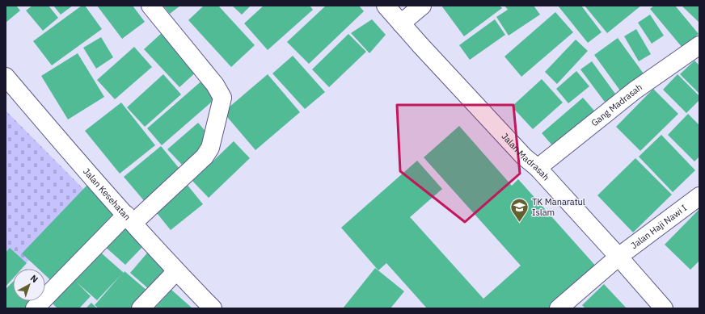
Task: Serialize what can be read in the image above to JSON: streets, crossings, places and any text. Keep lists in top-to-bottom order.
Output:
{
  "streets": {
    "street": [
      "Gang Madrasah",
      "Jalan Madrasah",
      "Jalan Kesehatan",
      "Jalan Haji Nawi I"
    ]
  },
  "crossings": [
    ["Gang Madrasah", "Jalan Madrasah"],
    ["Jalan Madrasah", "Jalan Haji Nawi I"]
  ],
  "places": {
    "school or university": ["TK Manaratul Islam"]
  },
  "north": "top right"
}
